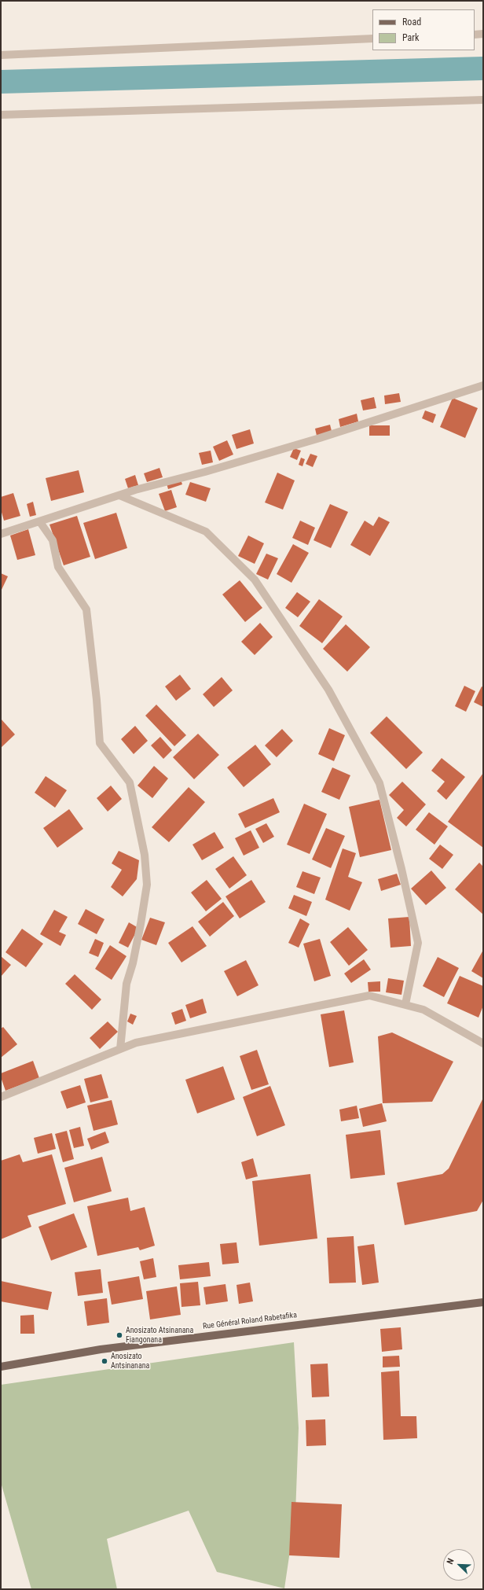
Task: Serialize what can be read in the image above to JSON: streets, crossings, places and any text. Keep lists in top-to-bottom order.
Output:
{
  "streets": {
    "main road": ["Rue Général Roland Rabetafika"]
  },
  "places": ["Anosizato Atsinanana Fiangonana", "Anosizato Antsinanana"],
  "legend": ["Road", "Park"],
  "north": "top left"
}
